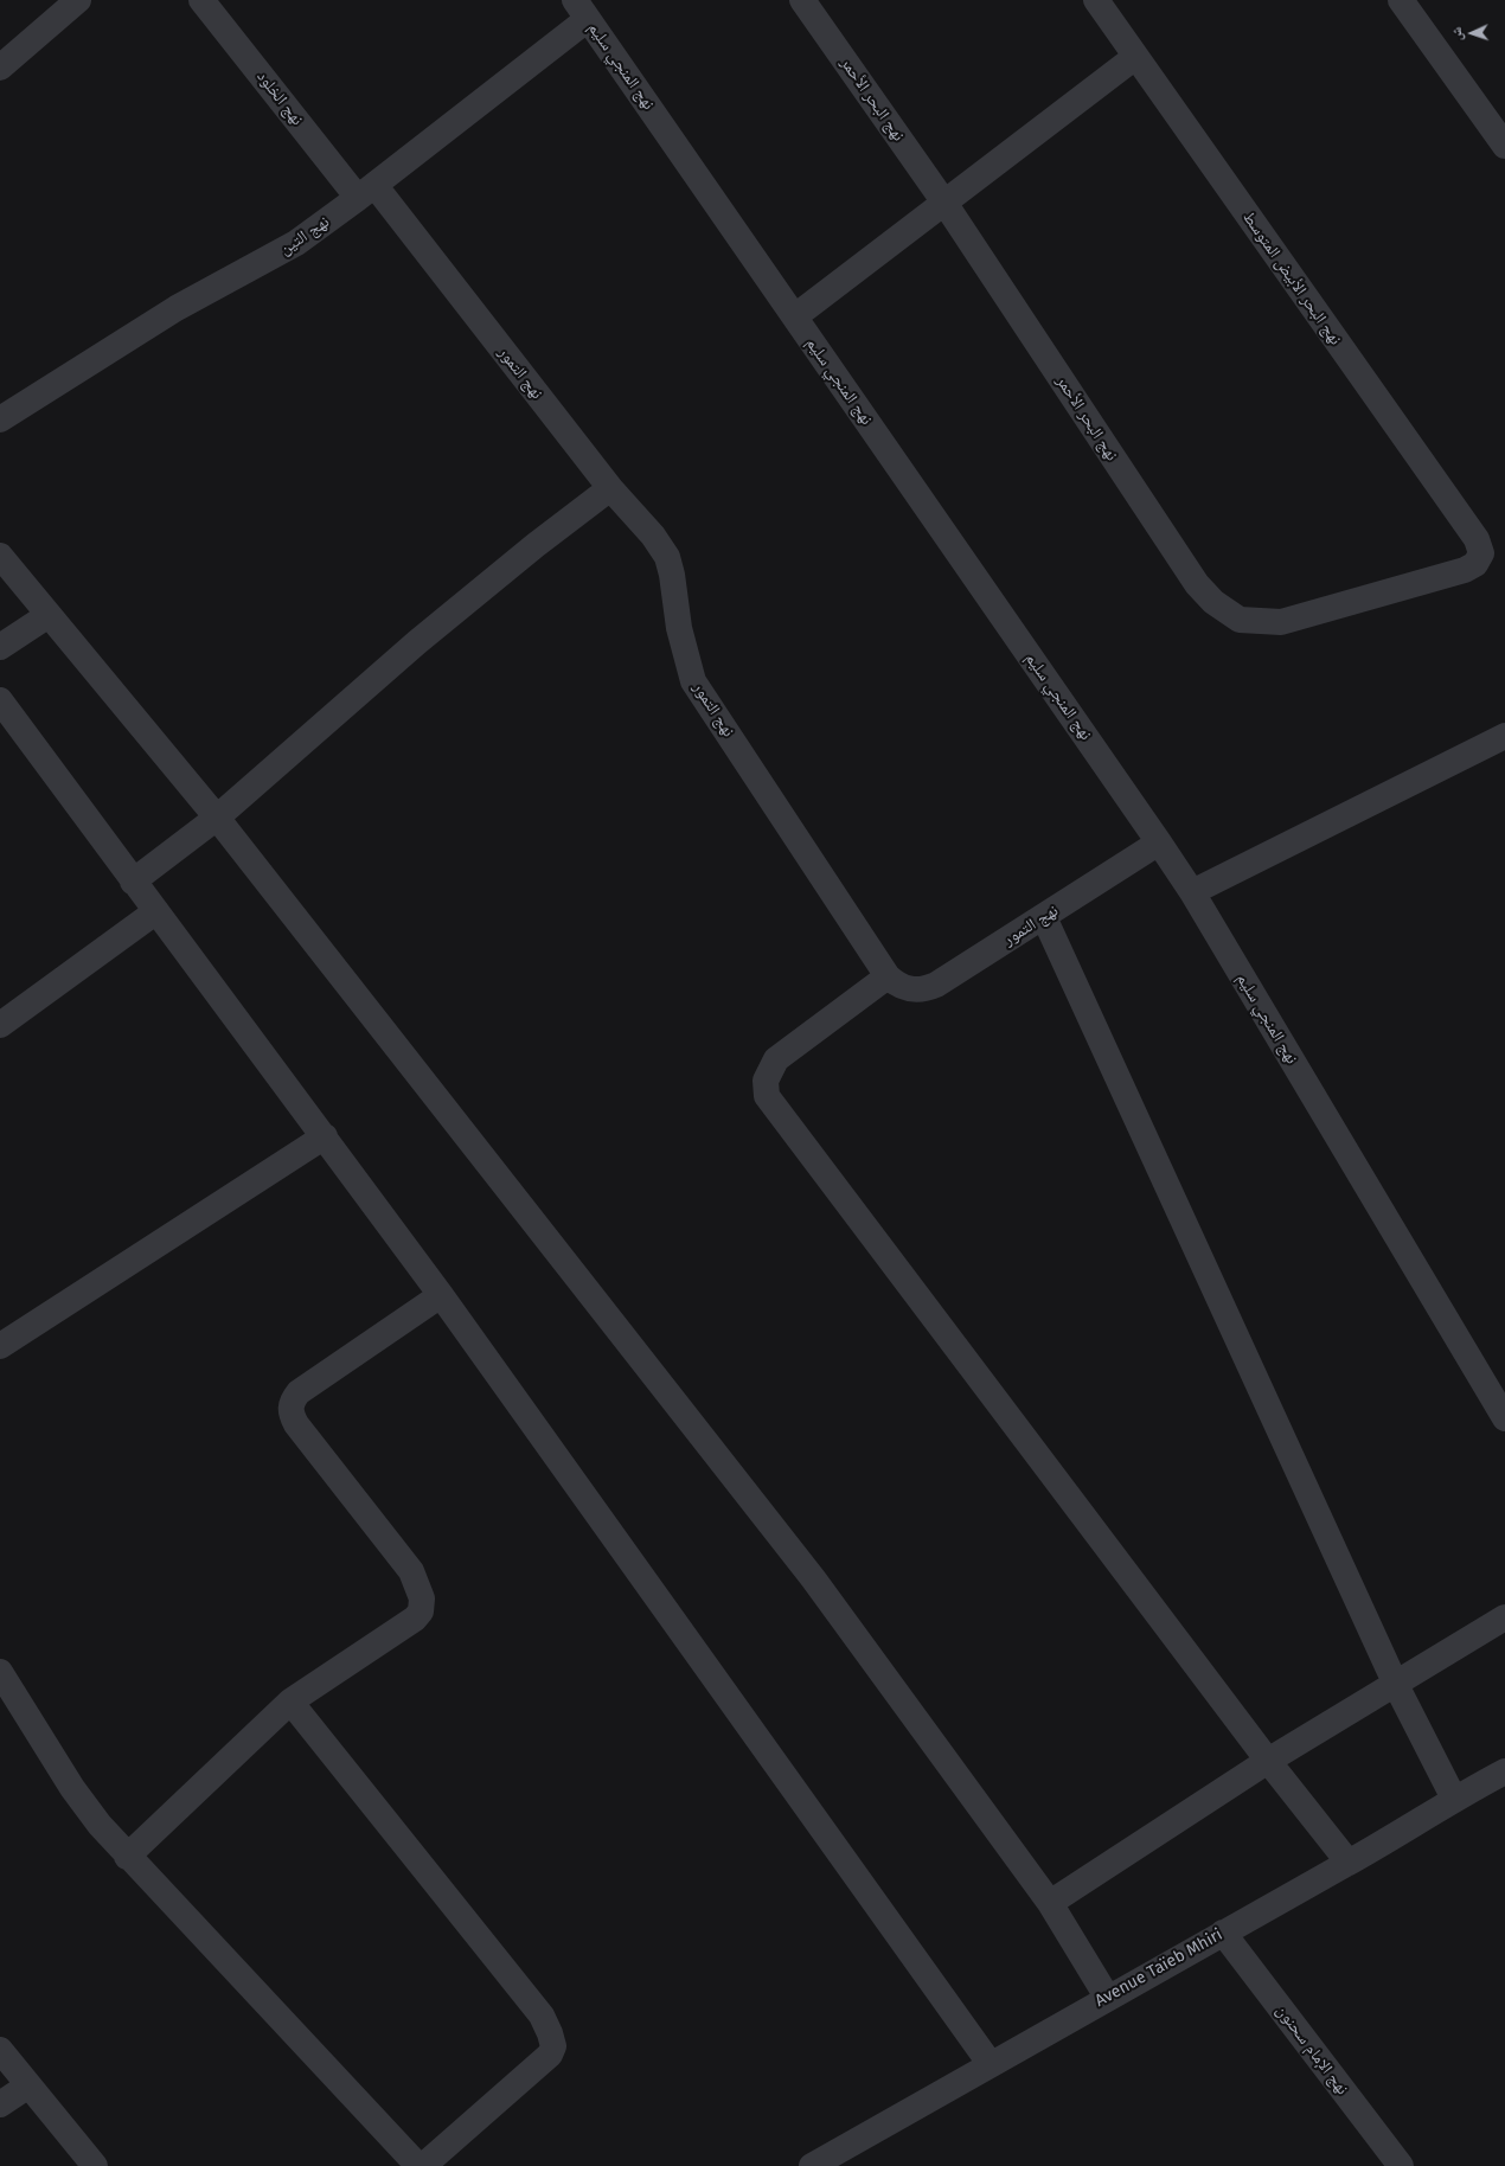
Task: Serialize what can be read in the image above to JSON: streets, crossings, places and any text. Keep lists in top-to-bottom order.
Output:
{
  "streets": {
    "street": [
      "نهج المنجي سليم",
      "نهج الخلود",
      "نهج البحر الأحمر",
      "نهج التين",
      "نهج البحر الأبيض المتوسط",
      "نهج التمور",
      "Avenue Taïeb Mhiri",
      "نهج الإمام سحنون"
    ]
  },
  "crossings": [
    ["نهج المنجي سليم", "نهج التين"],
    ["نهج المنجي سليم", "نهج التمور"],
    ["نهج الخلود", "نهج التين"],
    ["نهج الخلود", "نهج التمور"],
    ["نهج البحر الأحمر", "نهج البحر الأبيض المتوسط"],
    ["نهج التين", "نهج التمور"],
    ["Avenue Taïeb Mhiri", "نهج الإمام سحنون"]
  ],
  "north": "left"
}
